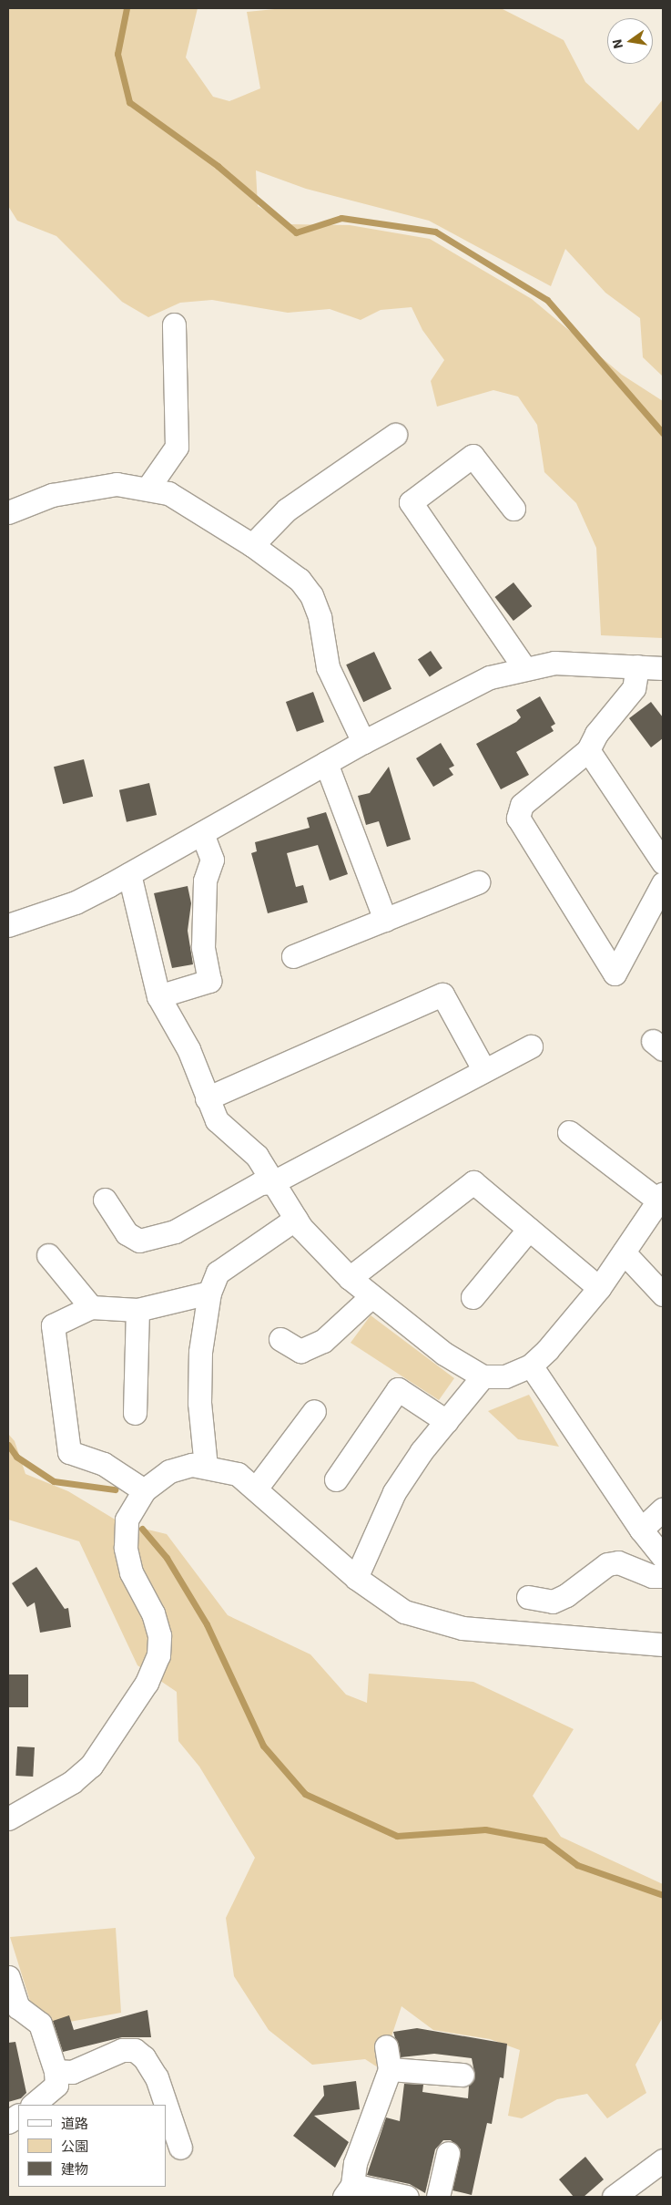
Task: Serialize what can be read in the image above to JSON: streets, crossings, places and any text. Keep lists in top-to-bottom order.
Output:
{
  "legend": ["道路", "公園", "建物"],
  "north": "left"
}
